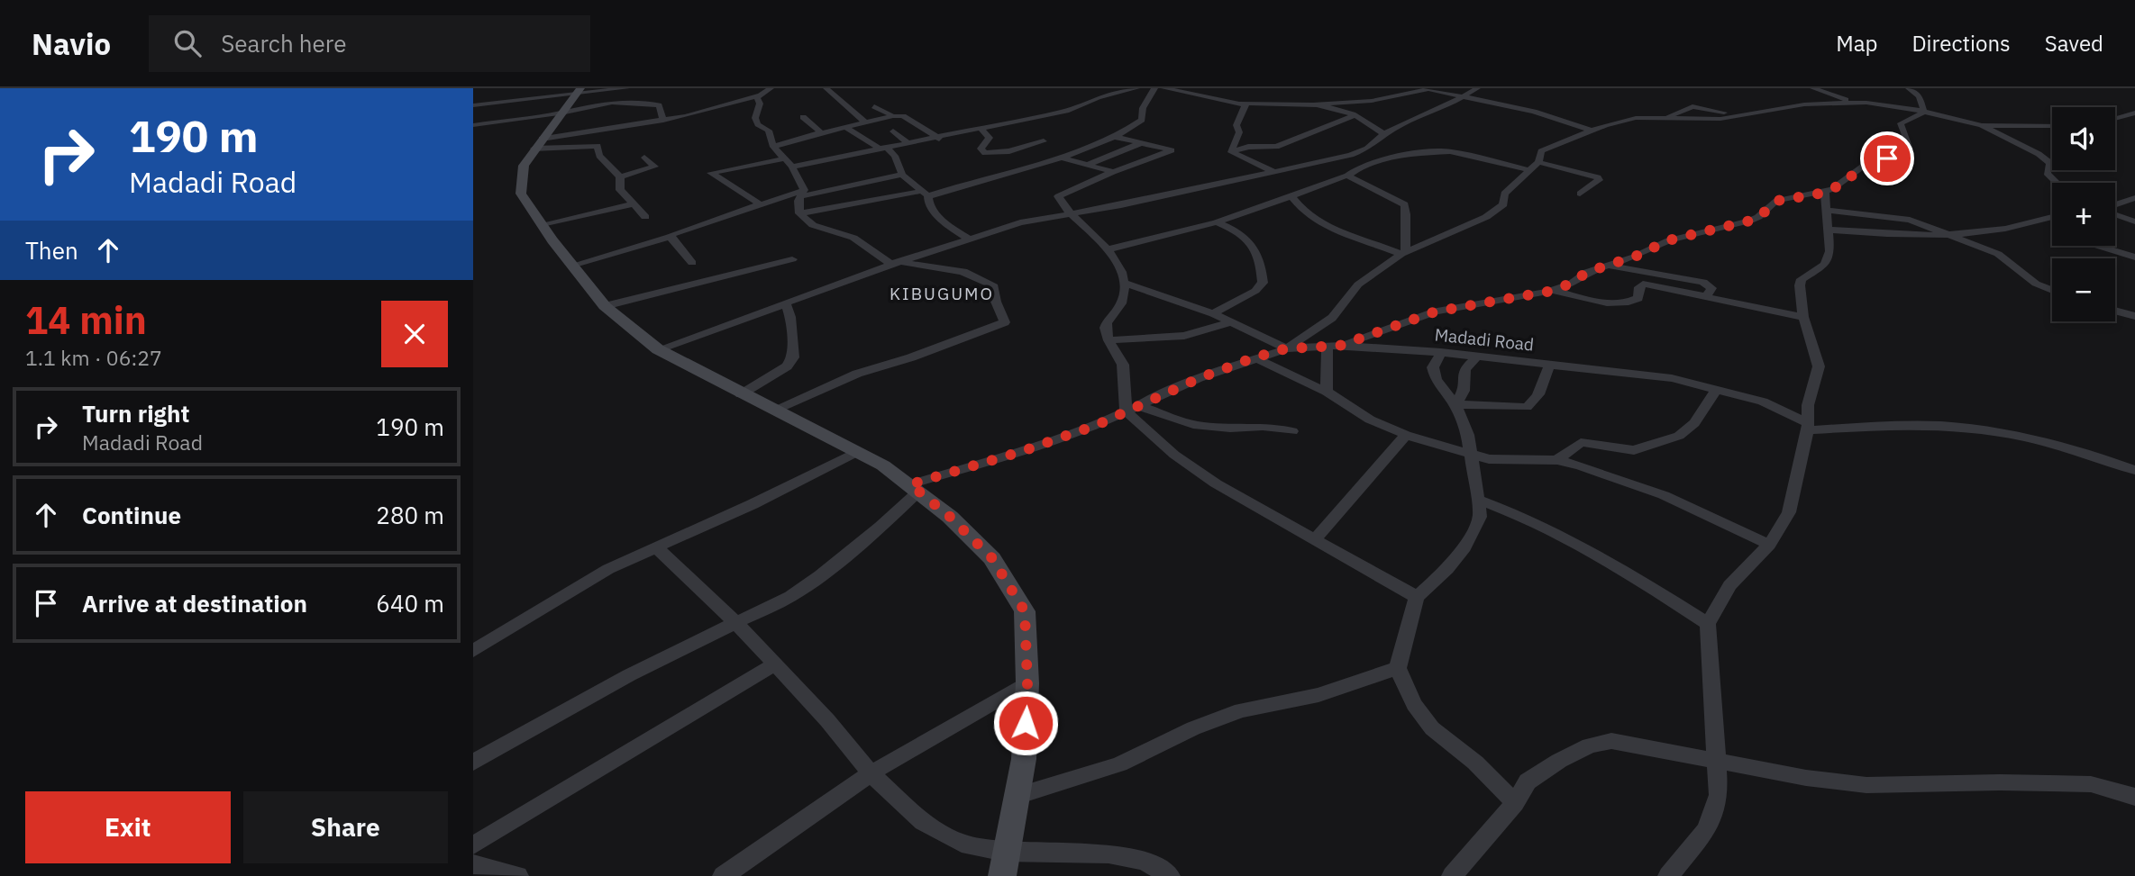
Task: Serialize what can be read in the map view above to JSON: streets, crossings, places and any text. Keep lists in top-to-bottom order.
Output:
{
  "streets": {
    "street": ["Madadi Road"]
  },
  "districts": ["KIBUGUMO"],
  "page": {
    "header": "Navio",
    "search": "Search here",
    "nav": ["Map", "Directions", "Saved"],
    "turn": ["190 m", "Madadi Road"],
    "map_buttons": ["+", "−"],
    "then": "Then",
    "heading": ["14 min", "1.1 km · 06:27"],
    "list": [
      {
        "name": "Turn right",
        "note": "Madadi Road",
        "value": "190 m"
      },
      {
        "name": "Continue",
        "value": "280 m"
      },
      {
        "name": "Arrive at destination",
        "value": "640 m"
      }
    ],
    "buttons": ["Exit", "Share"]
  }
}
